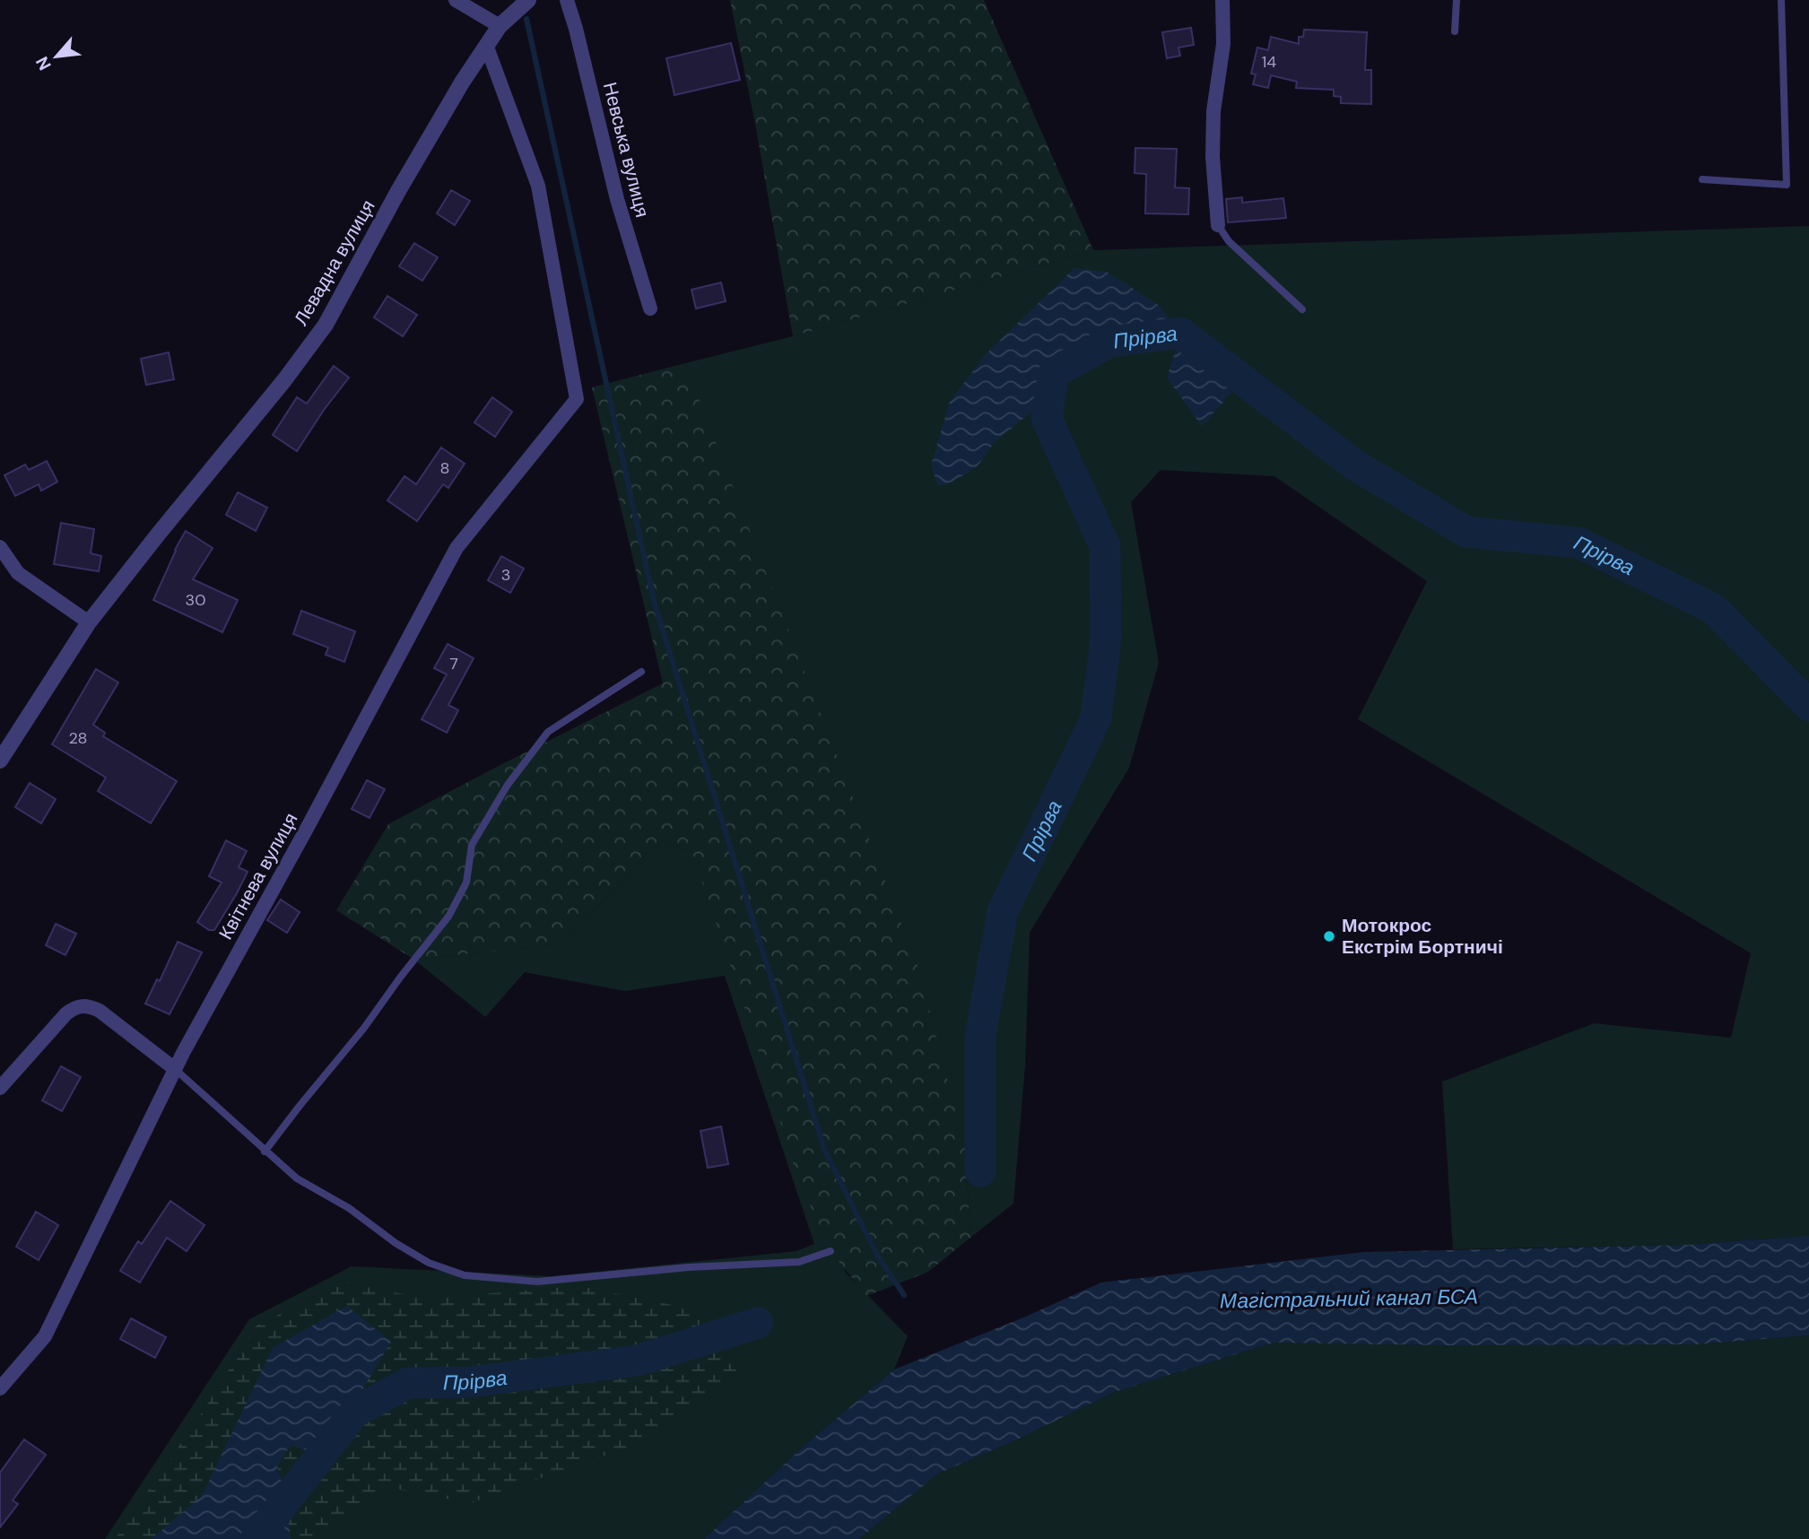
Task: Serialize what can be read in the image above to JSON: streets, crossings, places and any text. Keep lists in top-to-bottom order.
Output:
{
  "streets": {
    "street": ["Невська вулиця", "Левадна вулиця", "Квітнева вулиця"]
  },
  "crossings": [
    ["Левадна вулиця", "Квітнева вулиця"]
  ],
  "water": ["Прірва", "Магістральний канал БСА"],
  "places": ["Мотокрос Екстрім Бортничі"],
  "house_numbers": [
    "14",
    "8",
    "3",
    "30",
    "7",
    "28"
  ],
  "north": "bottom left"
}
